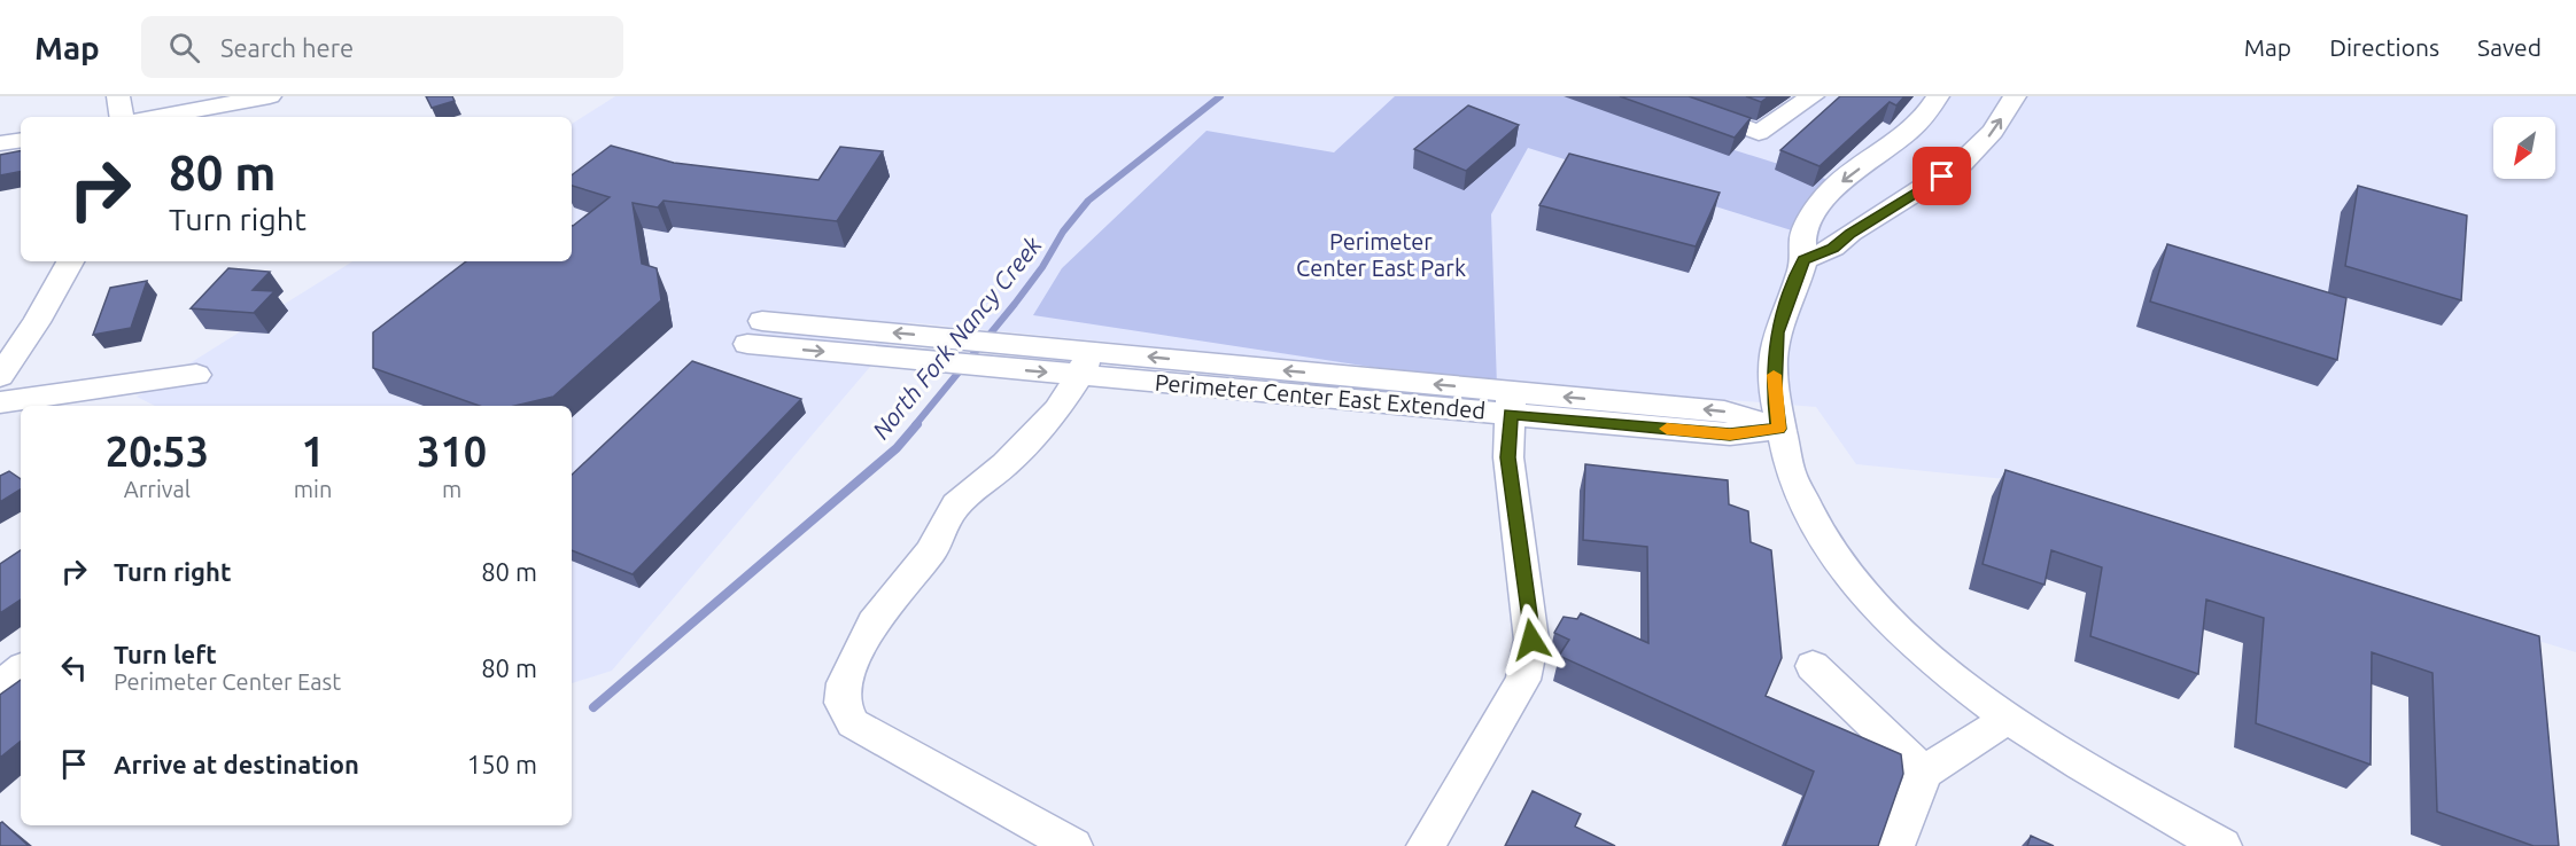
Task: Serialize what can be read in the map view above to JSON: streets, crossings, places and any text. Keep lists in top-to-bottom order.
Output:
{
  "streets": {
    "street": ["Perimeter Center East Extended"]
  },
  "water": ["North Fork Nancy Creek"],
  "parks": ["Perimeter Center East Park"],
  "north": "bottom left",
  "page": {
    "header": "Map",
    "search": "Search here",
    "nav": ["Map", "Directions", "Saved"],
    "turn": ["80 m", "Turn right"],
    "eta": [
      "20:53",
      "Arrival",
      "1",
      "min",
      "310",
      "m"
    ],
    "list": [
      {
        "name": "Turn right",
        "value": "80 m"
      },
      {
        "name": "Turn left",
        "note": "Perimeter Center East",
        "value": "80 m"
      },
      {
        "name": "Arrive at destination",
        "value": "150 m"
      }
    ]
  }
}
